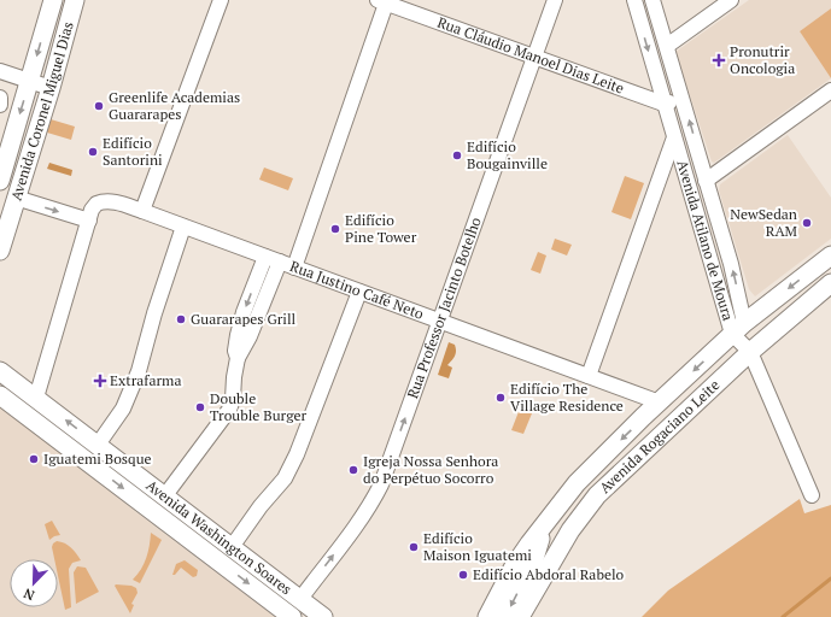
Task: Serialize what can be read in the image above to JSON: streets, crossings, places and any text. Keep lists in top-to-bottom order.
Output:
{
  "streets": {
    "main road": ["Avenida Coronel Miguel Dias", "Avenida Rogaciano Leite", "Avenida Washington Soares"],
    "street": [
      "Rua Cláudio Manoel Dias Leite",
      "Avenida Atilano de Moura",
      "Rua Justino Café Neto",
      "Rua Professor Jacinto Botelho"
    ]
  },
  "crossings": [
    ["Rua Cláudio Manoel Dias Leite", "Avenida Atilano de Moura"],
    ["Rua Cláudio Manoel Dias Leite", "Rua Professor Jacinto Botelho"],
    ["Avenida Atilano de Moura", "Avenida Rogaciano Leite"],
    ["Rua Justino Café Neto", "Rua Professor Jacinto Botelho"],
    ["Rua Justino Café Neto", "Avenida Rogaciano Leite"],
    ["Rua Professor Jacinto Botelho", "Avenida Washington Soares"]
  ],
  "places": {
    "health": ["Pronutrir Oncologia", "Extrafarma"],
    "other": [
      "Greenlife Academias Guararapes",
      "Edifício Santorini",
      "Edifício Bougainville",
      "NewSedan RAM",
      "Edifício Pine Tower",
      "Guararapes Grill",
      "Edifício The Village Residence",
      "Double Trouble Burger",
      "Iguatemi Bosque",
      "Igreja Nossa Senhora do Perpétuo Socorro",
      "Edifício Maison Iguatemi",
      "Edifício Abdoral Rabelo"
    ]
  },
  "north": "bottom left"
}
